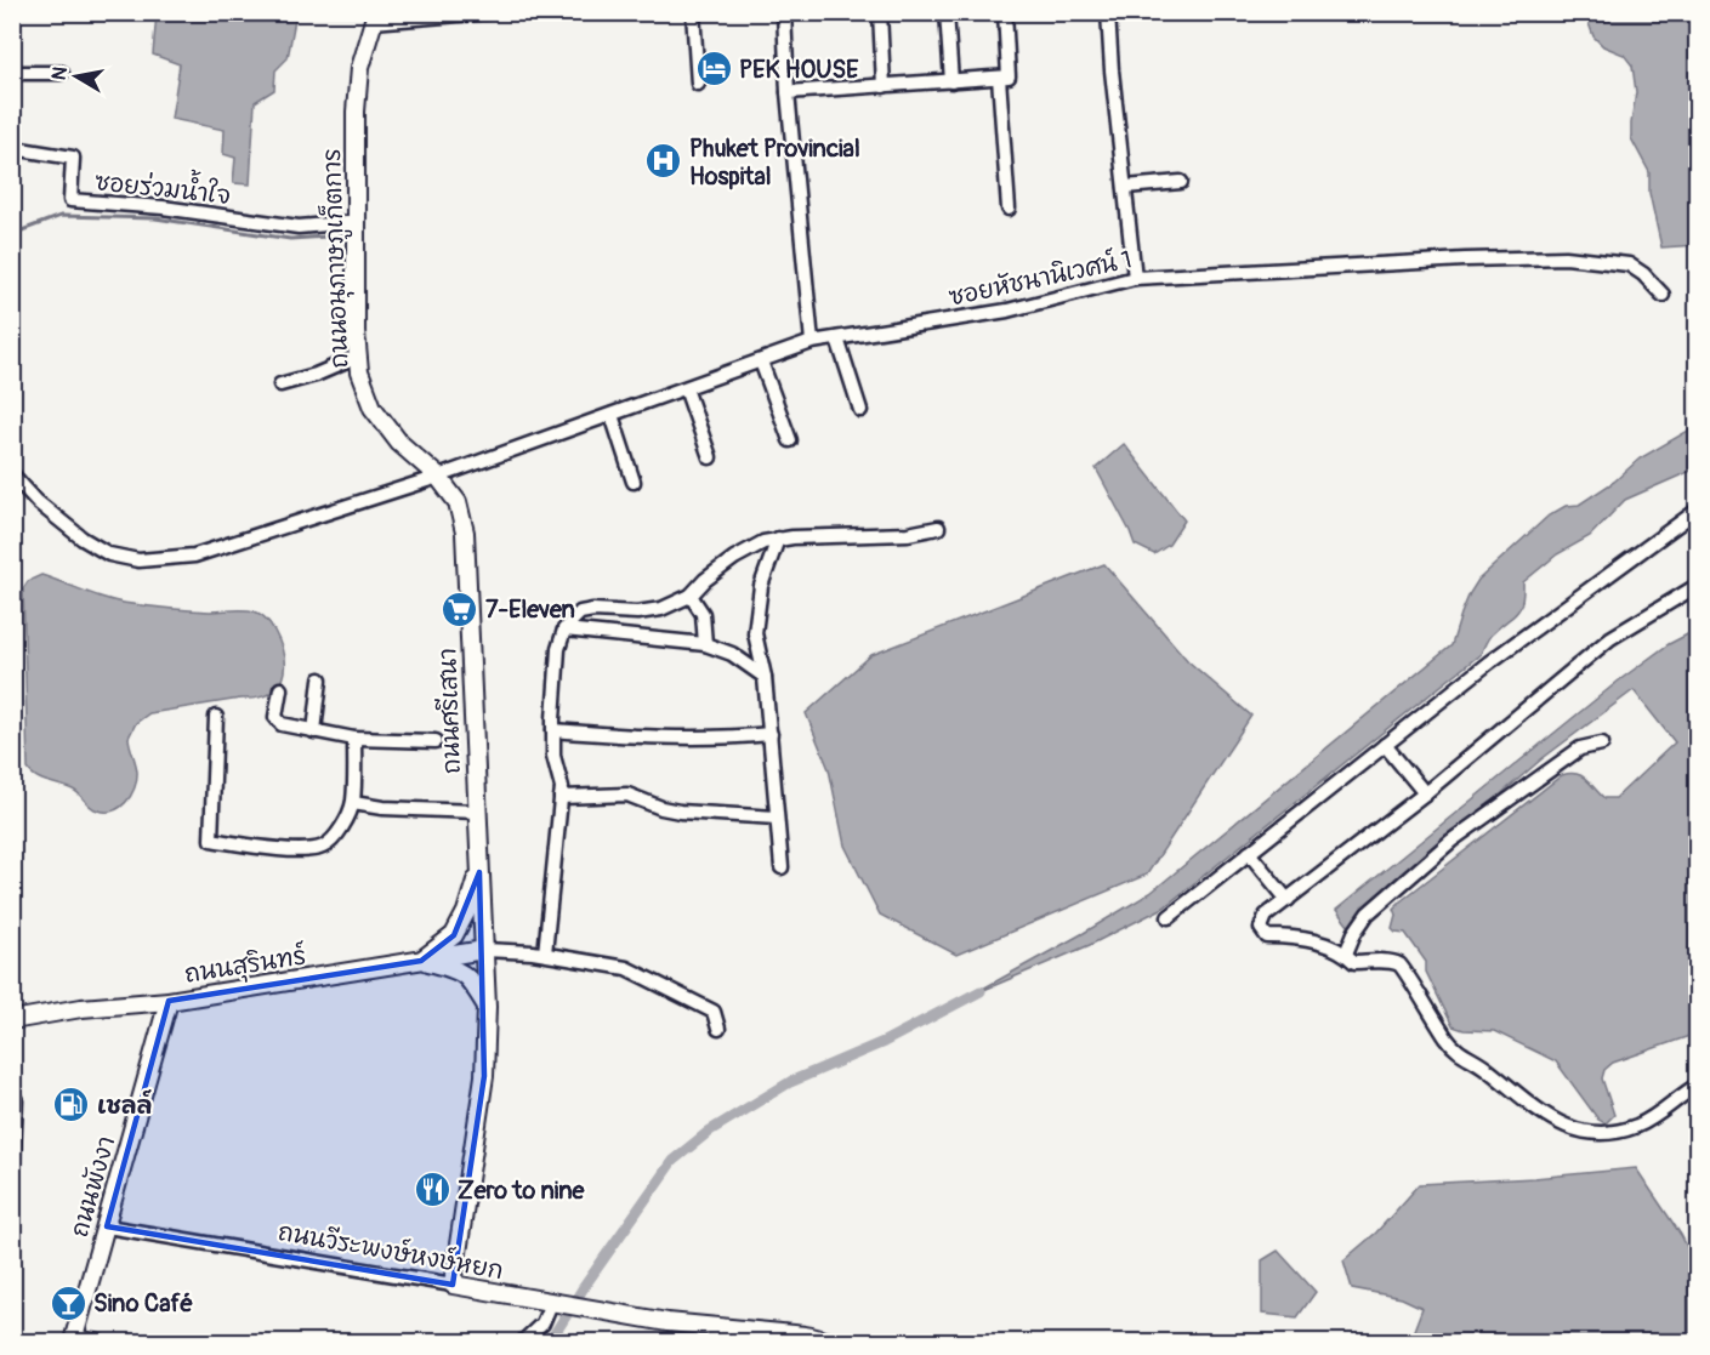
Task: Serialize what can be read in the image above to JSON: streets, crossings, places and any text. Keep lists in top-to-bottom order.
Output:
{
  "streets": {
    "street": [
      "ซอยร่วมน้ำใจ",
      "ถนนอนุภาษภูเก็ตการ",
      "ซอยหัชนานิเวศน์ 1",
      "ถนนศรีเสนา",
      "ถนนสุรินทร์",
      "ถนนพังงา",
      "ถนนวีระพงษ์หงษ์หยก"
    ]
  },
  "crossings": [
    ["ซอยร่วมน้ำใจ", "ถนนอนุภาษภูเก็ตการ"],
    ["ถนนอนุภาษภูเก็ตการ", "ซอยหัชนานิเวศน์ 1"],
    ["ถนนอนุภาษภูเก็ตการ", "ถนนศรีเสนา"],
    ["ซอยหัชนานิเวศน์ 1", "ถนนศรีเสนา"],
    ["ถนนศรีเสนา", "ถนนสุรินทร์"],
    ["ถนนศรีเสนา", "ถนนวีระพงษ์หงษ์หยก"],
    ["ถนนสุรินทร์", "ถนนพังงา"],
    ["ถนนพังงา", "ถนนวีระพงษ์หงษ์หยก"]
  ],
  "places": {
    "hotel": ["PEK HOUSE"],
    "hospital": ["Phuket Provincial Hospital"],
    "supermarket": ["7-Eleven"],
    "fuel station": ["เชลล์"],
    "restaurant": ["Zero to nine"],
    "bar": ["Sino Café"]
  },
  "north": "left"
}
